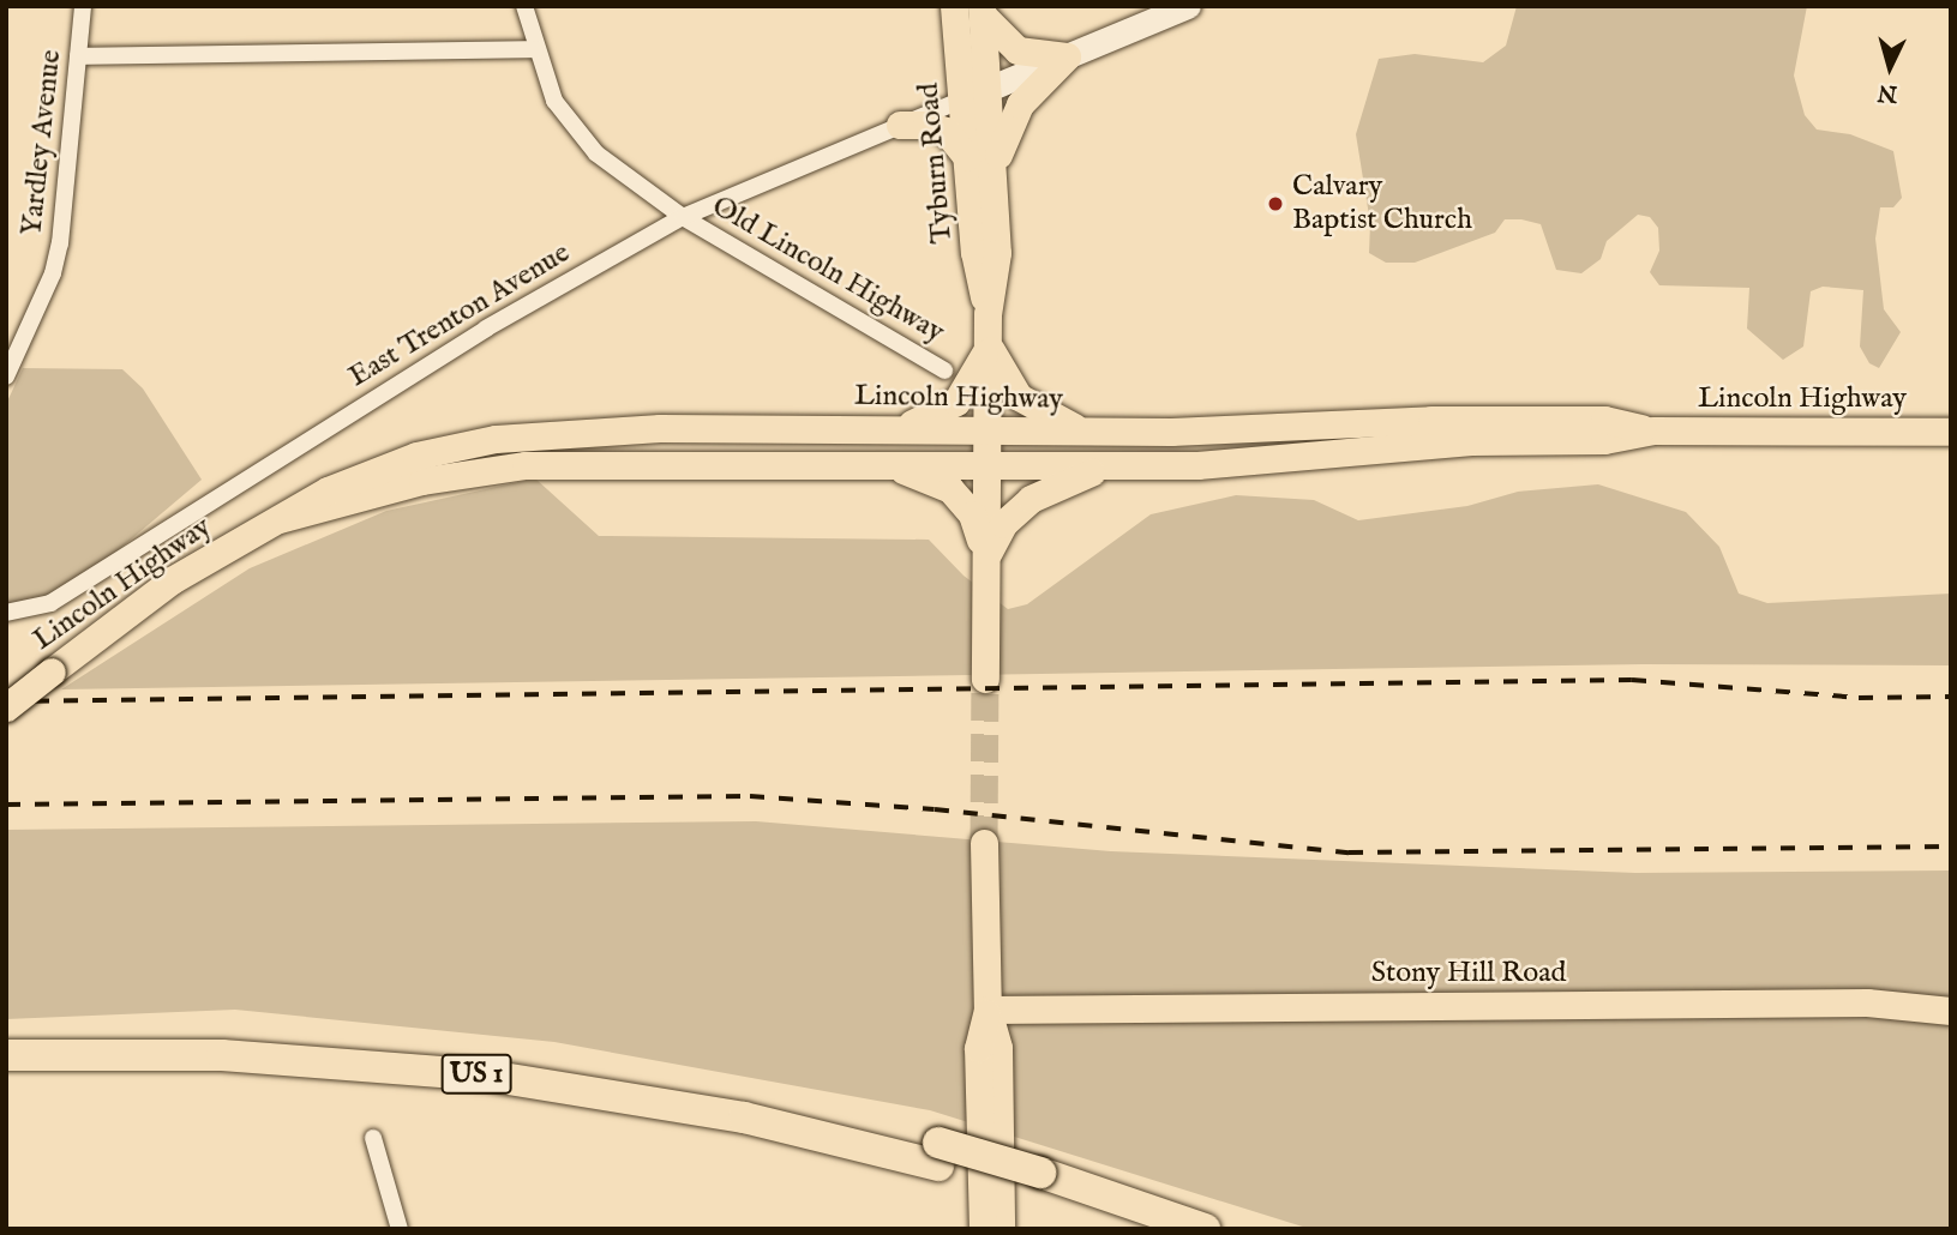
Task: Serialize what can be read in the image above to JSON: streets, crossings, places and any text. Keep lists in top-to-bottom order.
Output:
{
  "streets": {
    "highway": ["US 1"],
    "main road": ["Tyburn Road", "Lincoln Highway", "Stony Hill Road"],
    "street": ["Yardley Avenue", "Old Lincoln Highway", "East Trenton Avenue"]
  },
  "crossings": [
    ["Tyburn Road", "East Trenton Avenue"],
    ["Tyburn Road", "Lincoln Highway"],
    ["Old Lincoln Highway", "East Trenton Avenue"]
  ],
  "places": ["Calvary Baptist Church"],
  "north": "bottom"
}
